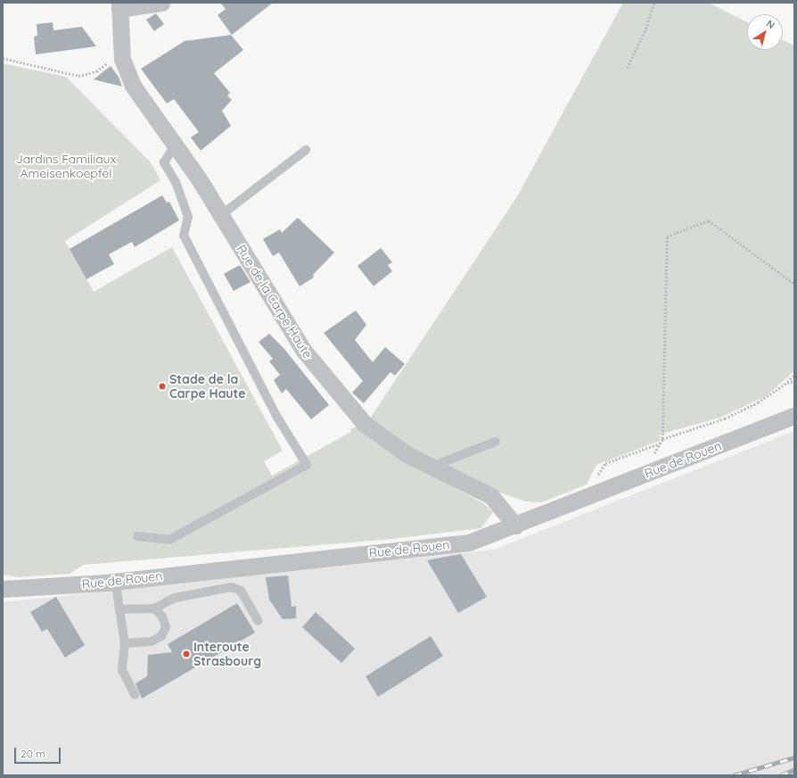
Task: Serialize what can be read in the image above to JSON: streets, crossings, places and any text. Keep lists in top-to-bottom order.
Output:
{
  "streets": {
    "street": ["Rue de la Carpe Haute", "Rue de Rouen"]
  },
  "crossings": [
    ["Rue de la Carpe Haute", "Rue de Rouen"]
  ],
  "parks": ["Jardins Familiaux Ameisenkoepfel"],
  "places": ["Stade de la Carpe Haute", "Interoute Strasbourg"],
  "scale_bar": "20 m",
  "north": "top right"
}
